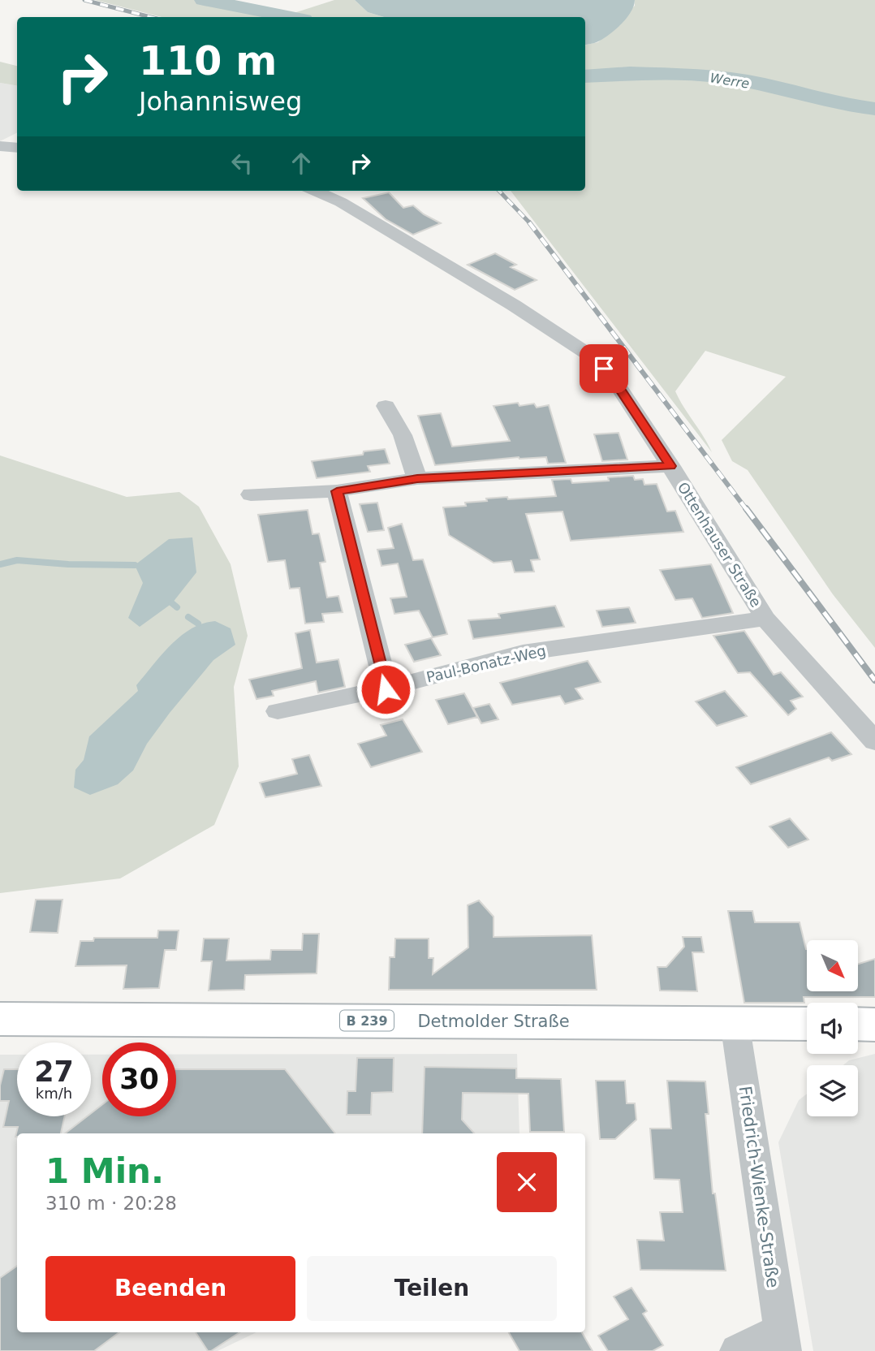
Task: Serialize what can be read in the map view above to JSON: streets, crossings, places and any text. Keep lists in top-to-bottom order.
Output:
{
  "streets": {
    "main road": ["B 239", "Detmolder Straße"],
    "street": ["Ottenhauser Straße", "Paul-Bonatz-Weg", "Friedrich-Wienke-Straße"]
  },
  "crossings": [
    ["Ottenhauser Straße", "Paul-Bonatz-Weg"],
    ["Detmolder Straße", "Friedrich-Wienke-Straße"]
  ],
  "water": ["Werre"],
  "north": "bottom right",
  "page": {
    "turn": ["110 m", "Johannisweg"],
    "speed": "27 km/h",
    "limit": "30",
    "heading": ["1 Min.", "310 m · 20:28"],
    "buttons": ["Beenden", "Teilen"]
  }
}
